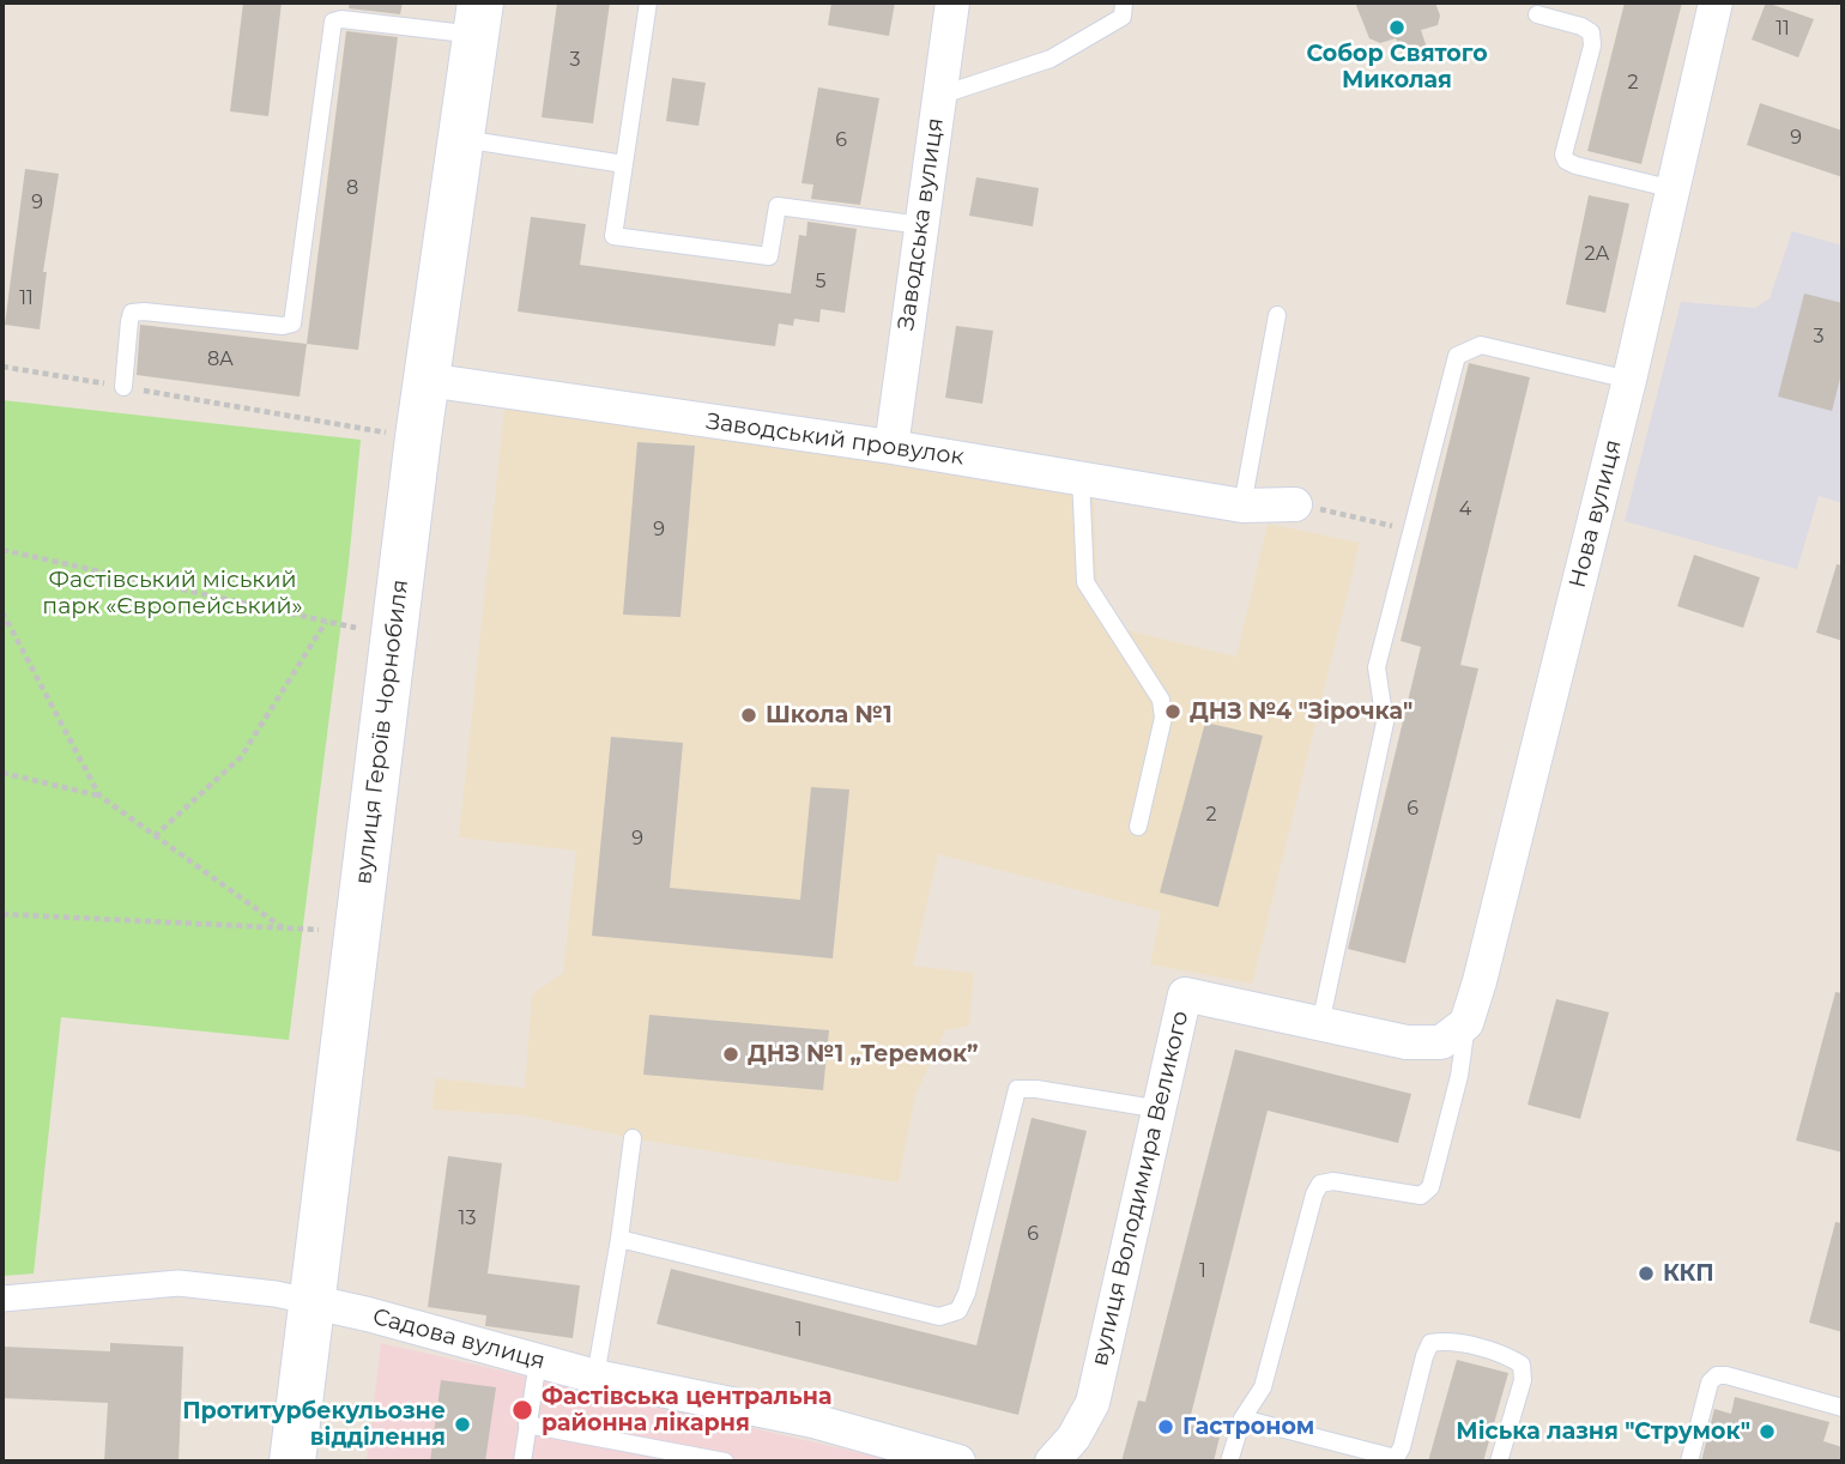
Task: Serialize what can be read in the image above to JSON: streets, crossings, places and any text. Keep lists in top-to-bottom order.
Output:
{
  "streets": {
    "main road": ["вулиця Героїв Чорнобиля"],
    "street": [
      "Заводська вулиця",
      "Заводський провулок",
      "Нова вулиця",
      "вулиця Володимира Великого",
      "Садова вулиця"
    ]
  },
  "crossings": [
    ["Заводська вулиця", "Заводський провулок"],
    ["Заводський провулок", "вулиця Героїв Чорнобиля"],
    ["Нова вулиця", "вулиця Володимира Великого"],
    ["вулиця Героїв Чорнобиля", "Садова вулиця"]
  ],
  "parks": ["Фастівський міський парк «Європейський»"],
  "places": [
    "Собор Святого Миколая",
    "ДНЗ №4 \"Зірочка\"",
    "Школа №1",
    "ДНЗ №1 „Теремок”",
    "ККП",
    "Фастівська центральна районна лікарня",
    "Протитурбекульозне відділення",
    "Гастроном",
    "Міська лазня \"Струмок\""
  ],
  "house_numbers": [
    "11",
    "3",
    "2",
    "9",
    "6",
    "8",
    "9",
    "2А",
    "5",
    "11",
    "3",
    "8А",
    "4",
    "9",
    "6",
    "2",
    "9",
    "13",
    "6",
    "1",
    "1"
  ]
}
